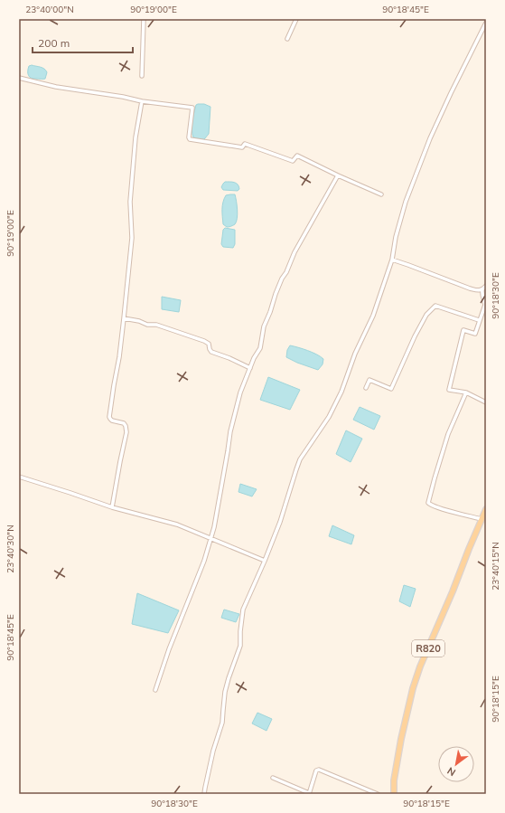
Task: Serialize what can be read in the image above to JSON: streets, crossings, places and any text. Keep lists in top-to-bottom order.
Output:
{
  "streets": {
    "main road": ["R820"]
  },
  "scale_bar": "200 m",
  "north": "bottom left",
  "coordinates": [
    "23°40'00\"N",
    "90°19'00\"E",
    "90°18'45\"E",
    "90°18'30\"E",
    "23°40'30\"N",
    "23°40'15\"N",
    "90°18'15\"E"
  ]
}
